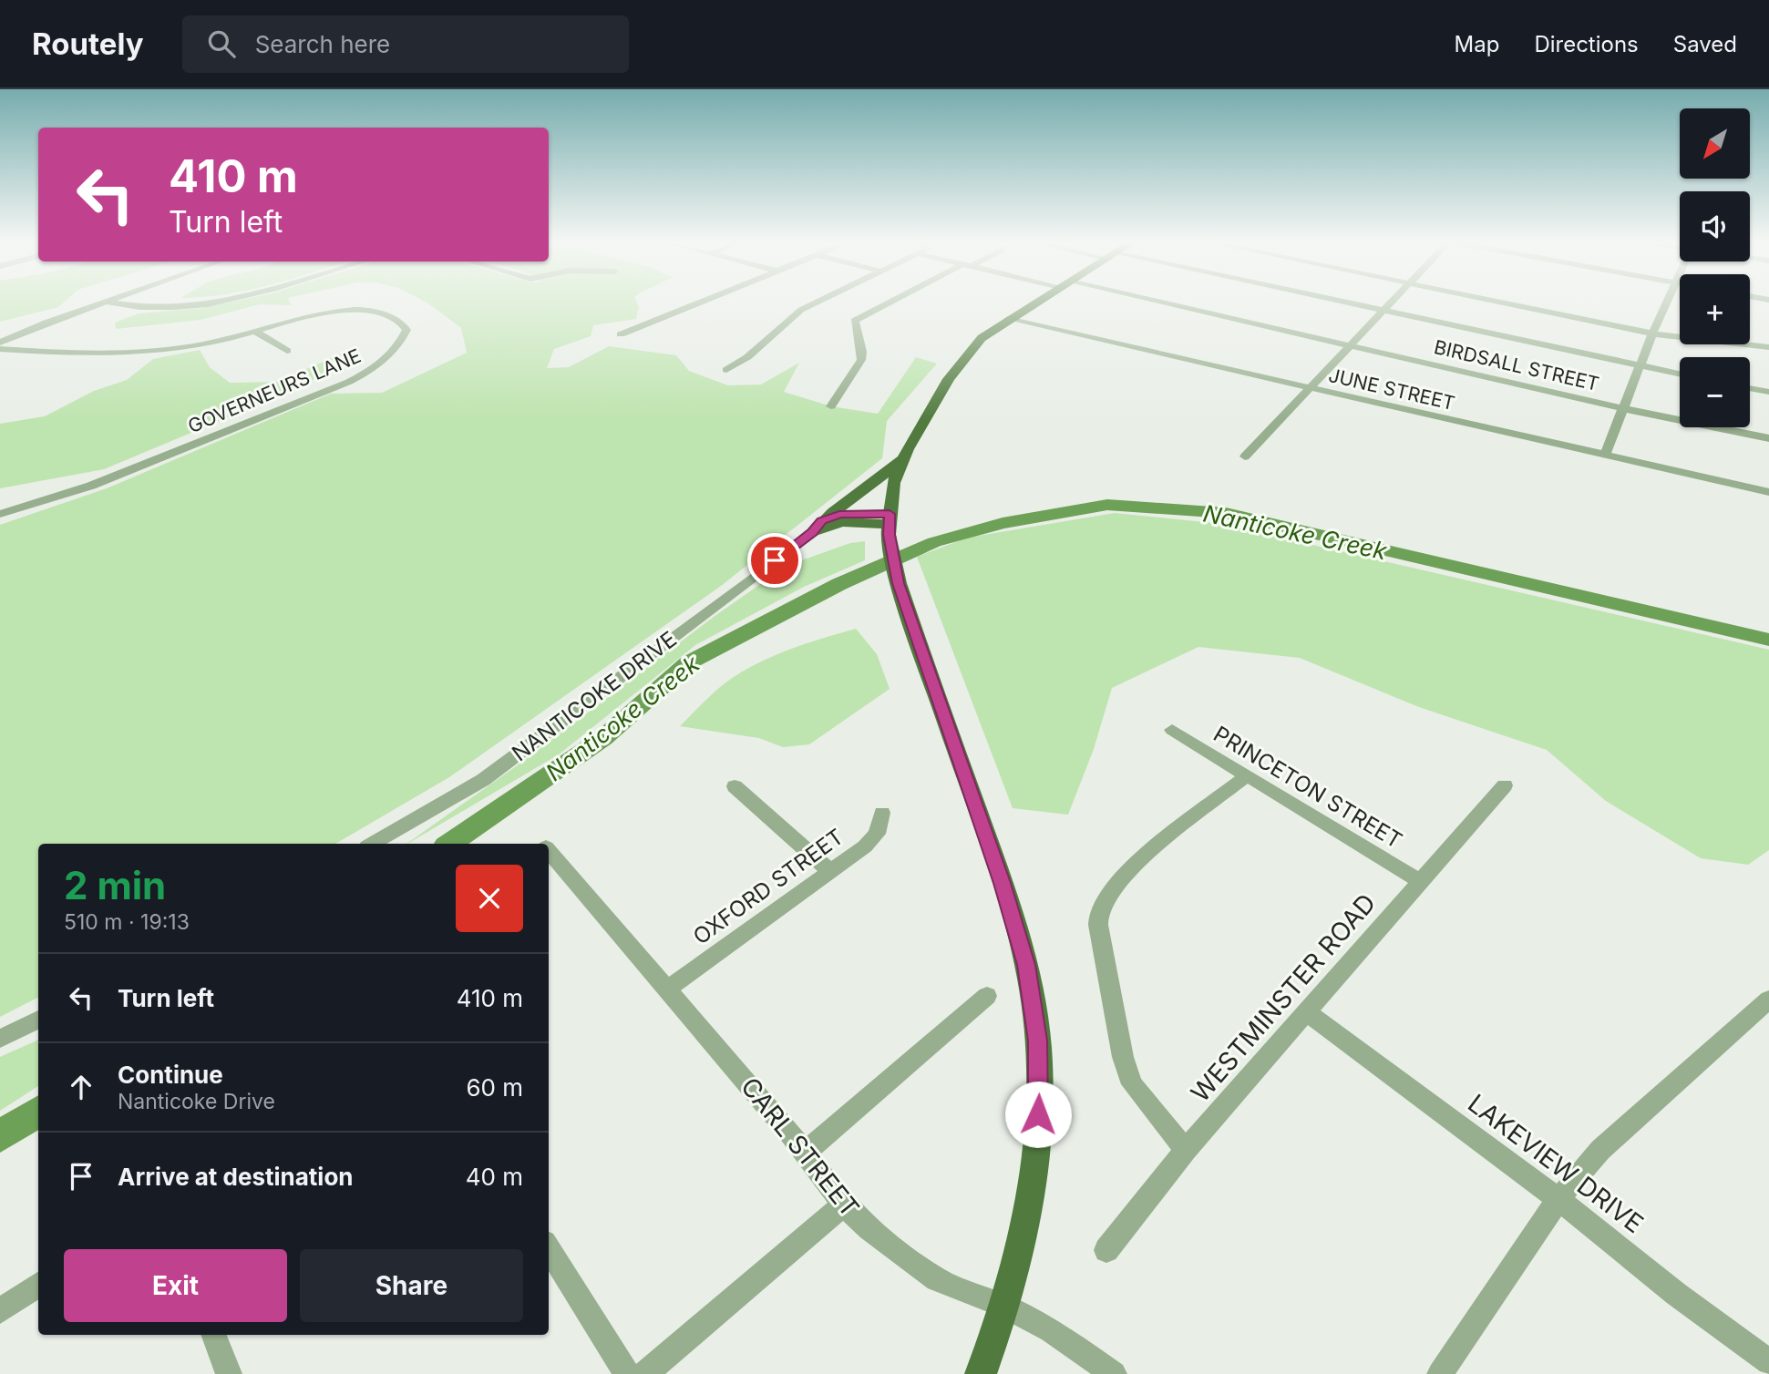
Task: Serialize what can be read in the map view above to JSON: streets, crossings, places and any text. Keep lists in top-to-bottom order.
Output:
{
  "streets": {
    "street": [
      "BIRDSALL STREET",
      "JUNE STREET",
      "GOVERNEURS LANE",
      "NANTICOKE DRIVE",
      "PRINCETON STREET",
      "OXFORD STREET",
      "WESTMINSTER ROAD",
      "CARL STREET",
      "LAKEVIEW DRIVE"
    ]
  },
  "crossings": [
    ["PRINCETON STREET", "WESTMINSTER ROAD"],
    ["OXFORD STREET", "CARL STREET"],
    ["WESTMINSTER ROAD", "LAKEVIEW DRIVE"]
  ],
  "water": ["Nanticoke Creek"],
  "north": "bottom left",
  "page": {
    "header": "Routely",
    "search": "Search here",
    "nav": ["Map", "Directions", "Saved"],
    "map_buttons": ["+", "−"],
    "turn": ["410 m", "Turn left"],
    "heading": ["2 min", "510 m · 19:13"],
    "list": [
      {
        "name": "Turn left",
        "value": "410 m"
      },
      {
        "name": "Continue",
        "note": "Nanticoke Drive",
        "value": "60 m"
      },
      {
        "name": "Arrive at destination",
        "value": "40 m"
      }
    ],
    "buttons": ["Exit", "Share"]
  }
}
